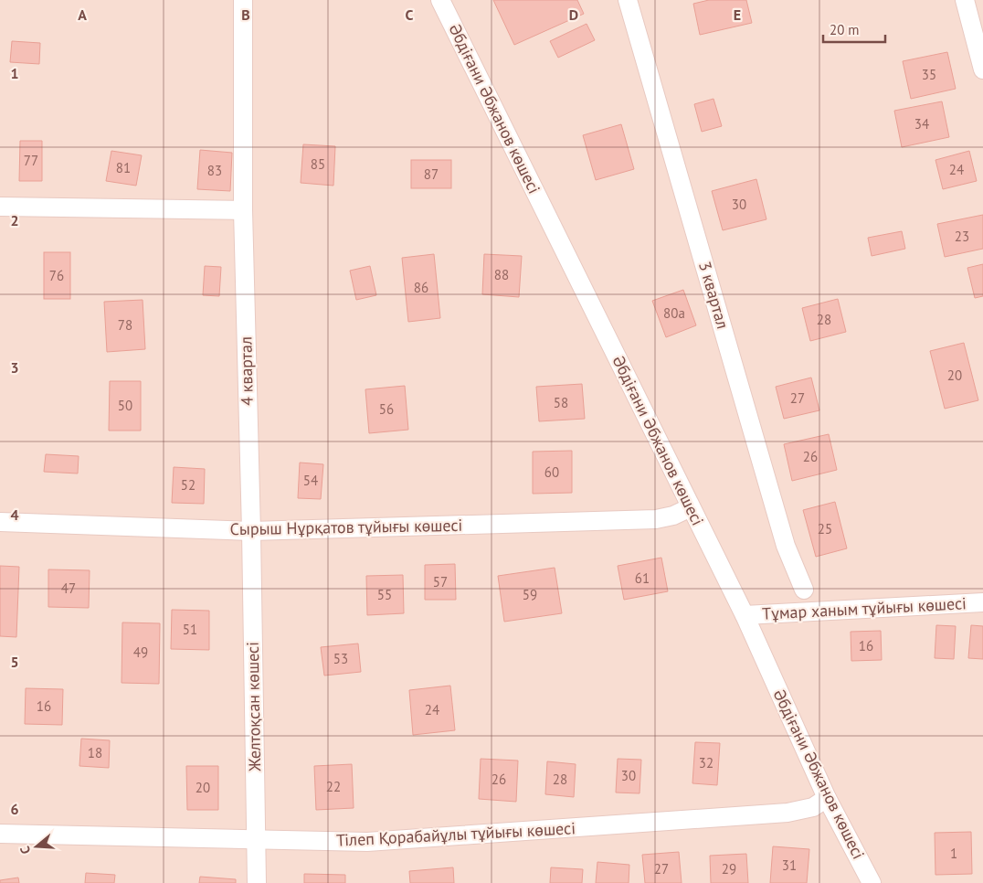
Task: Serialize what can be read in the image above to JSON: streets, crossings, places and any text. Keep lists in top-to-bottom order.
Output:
{
  "streets": {
    "street": [
      "Әбдіғани Әбжанов көшесі",
      "3 квартал",
      "4 квартал",
      "Сырыш Нұрқатов тұйығы көшесі",
      "Тұмар ханым тұйығы көшесі",
      "Желтоқсан көшесі",
      "Тілеп Қорабайұлы тұйығы көшесі"
    ]
  },
  "crossings": [
    ["Әбдіғани Әбжанов көшесі", "Сырыш Нұрқатов тұйығы көшесі"],
    ["Әбдіғани Әбжанов көшесі", "Тұмар ханым тұйығы көшесі"],
    ["Әбдіғани Әбжанов көшесі", "Тілеп Қорабайұлы тұйығы көшесі"],
    ["4 квартал", "Сырыш Нұрқатов тұйығы көшесі"],
    ["4 квартал", "Желтоқсан көшесі"],
    ["Сырыш Нұрқатов тұйығы көшесі", "Желтоқсан көшесі"],
    ["Желтоқсан көшесі", "Тілеп Қорабайұлы тұйығы көшесі"]
  ],
  "house_numbers": [
    "35",
    "34",
    "77",
    "85",
    "81",
    "24",
    "83",
    "87",
    "30",
    "23",
    "88",
    "76",
    "86",
    "80а",
    "28",
    "78",
    "20",
    "27",
    "58",
    "50",
    "56",
    "26",
    "60",
    "54",
    "52",
    "25",
    "61",
    "57",
    "47",
    "55",
    "59",
    "51",
    "16",
    "49",
    "53",
    "16",
    "24",
    "18",
    "32",
    "30",
    "26",
    "28",
    "22",
    "20",
    "1",
    "31",
    "27",
    "29"
  ],
  "scale_bar": "20 m",
  "north": "left",
  "grid": {
    "columns": [
      "A",
      "B",
      "C",
      "D",
      "E"
    ],
    "rows": [
      "1",
      "2",
      "3",
      "4",
      "5",
      "6"
    ]
  }
}
